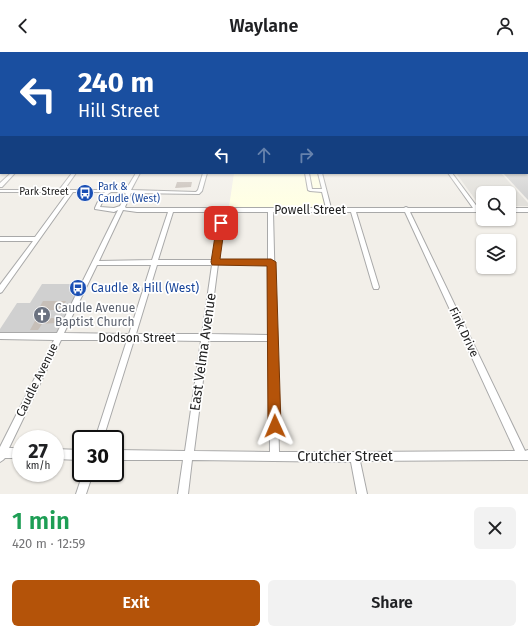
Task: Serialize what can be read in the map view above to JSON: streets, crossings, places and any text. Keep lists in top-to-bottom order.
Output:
{
  "streets": {
    "street": [
      "Park Street",
      "Powell Street",
      "Fink Drive",
      "Dodson Street",
      "East Velma Avenue",
      "Caudle Avenue",
      "Crutcher Street"
    ]
  },
  "crossings": [
    ["Powell Street", "Fink Drive"],
    ["Powell Street", "East Velma Avenue"],
    ["Powell Street", "Caudle Avenue"],
    ["Fink Drive", "Crutcher Street"],
    ["Dodson Street", "East Velma Avenue"],
    ["Dodson Street", "Caudle Avenue"],
    ["East Velma Avenue", "Crutcher Street"]
  ],
  "places": {
    "bus stop": ["Park & Caudle (West)", "Caudle & Hill (West)"],
    "church": ["Caudle Avenue Baptist Church"]
  },
  "page": {
    "header": "Waylane",
    "turn": ["240 m", "Hill Street"],
    "speed": "27 km/h",
    "limit": "30",
    "heading": ["1 min", "420 m · 12:59"],
    "buttons": ["Exit", "Share"]
  }
}
